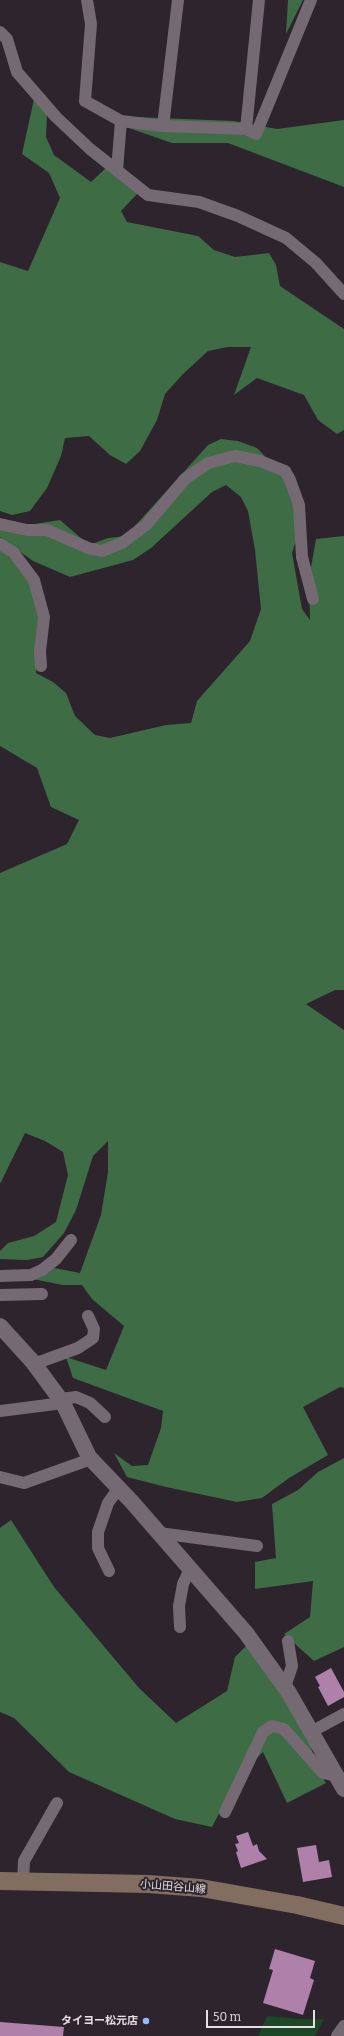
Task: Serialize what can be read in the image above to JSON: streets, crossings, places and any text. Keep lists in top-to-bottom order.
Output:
{
  "streets": {
    "main road": ["小山田谷山線"]
  },
  "places": ["タイヨー松元店"],
  "scale_bar": "50 m"
}
